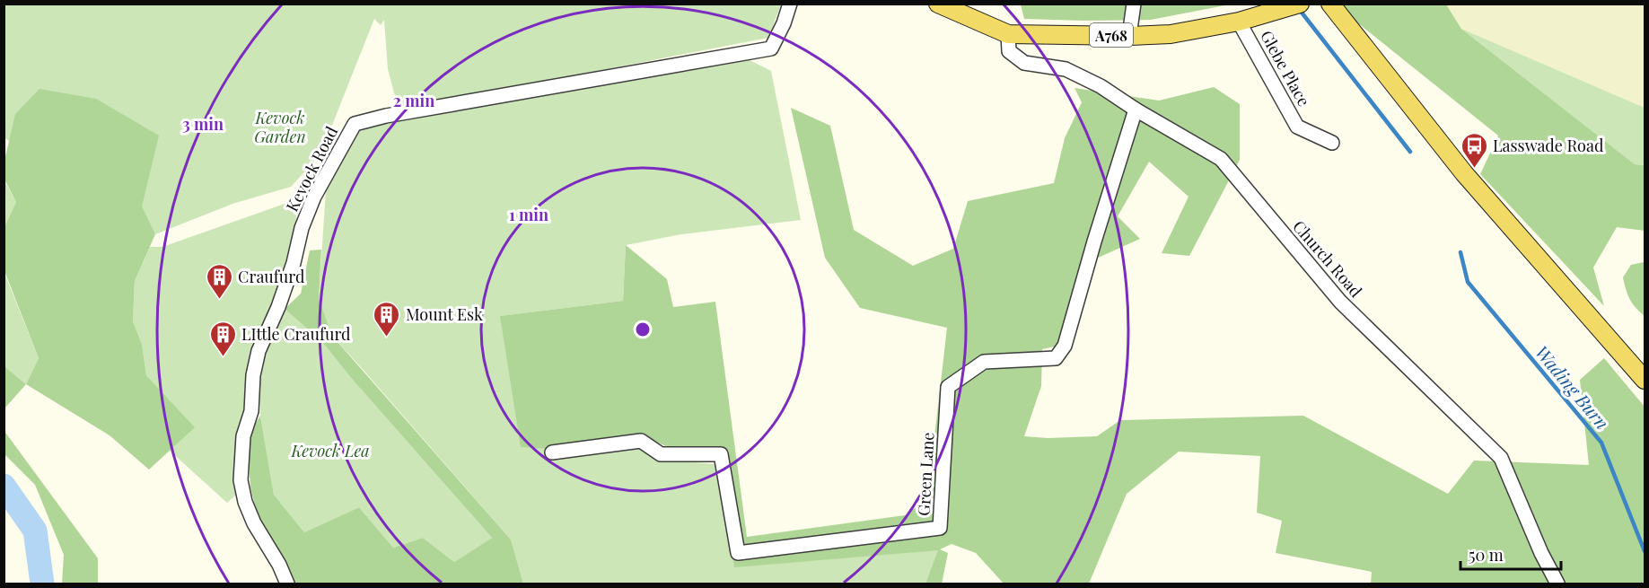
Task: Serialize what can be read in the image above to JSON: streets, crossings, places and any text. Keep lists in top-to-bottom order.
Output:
{
  "streets": {
    "main road": ["A768"],
    "street": [
      "Glebe Place",
      "Kevock Road",
      "Church Road",
      "Green Lane"
    ]
  },
  "crossings": [
    ["A768", "Glebe Place"],
    ["A768", "Church Road"],
    ["Church Road", "Green Lane"]
  ],
  "water": ["Wading Burn"],
  "parks": ["Kevock Garden", "Kevock Lea"],
  "places": {
    "bus stop": ["Lasswade Road"],
    "building": ["Craufurd", "Mount Esk", "LIttle Craufurd"]
  },
  "scale_bar": "50 m",
  "rings": ["2 min", "3 min", "1 min"]
}
